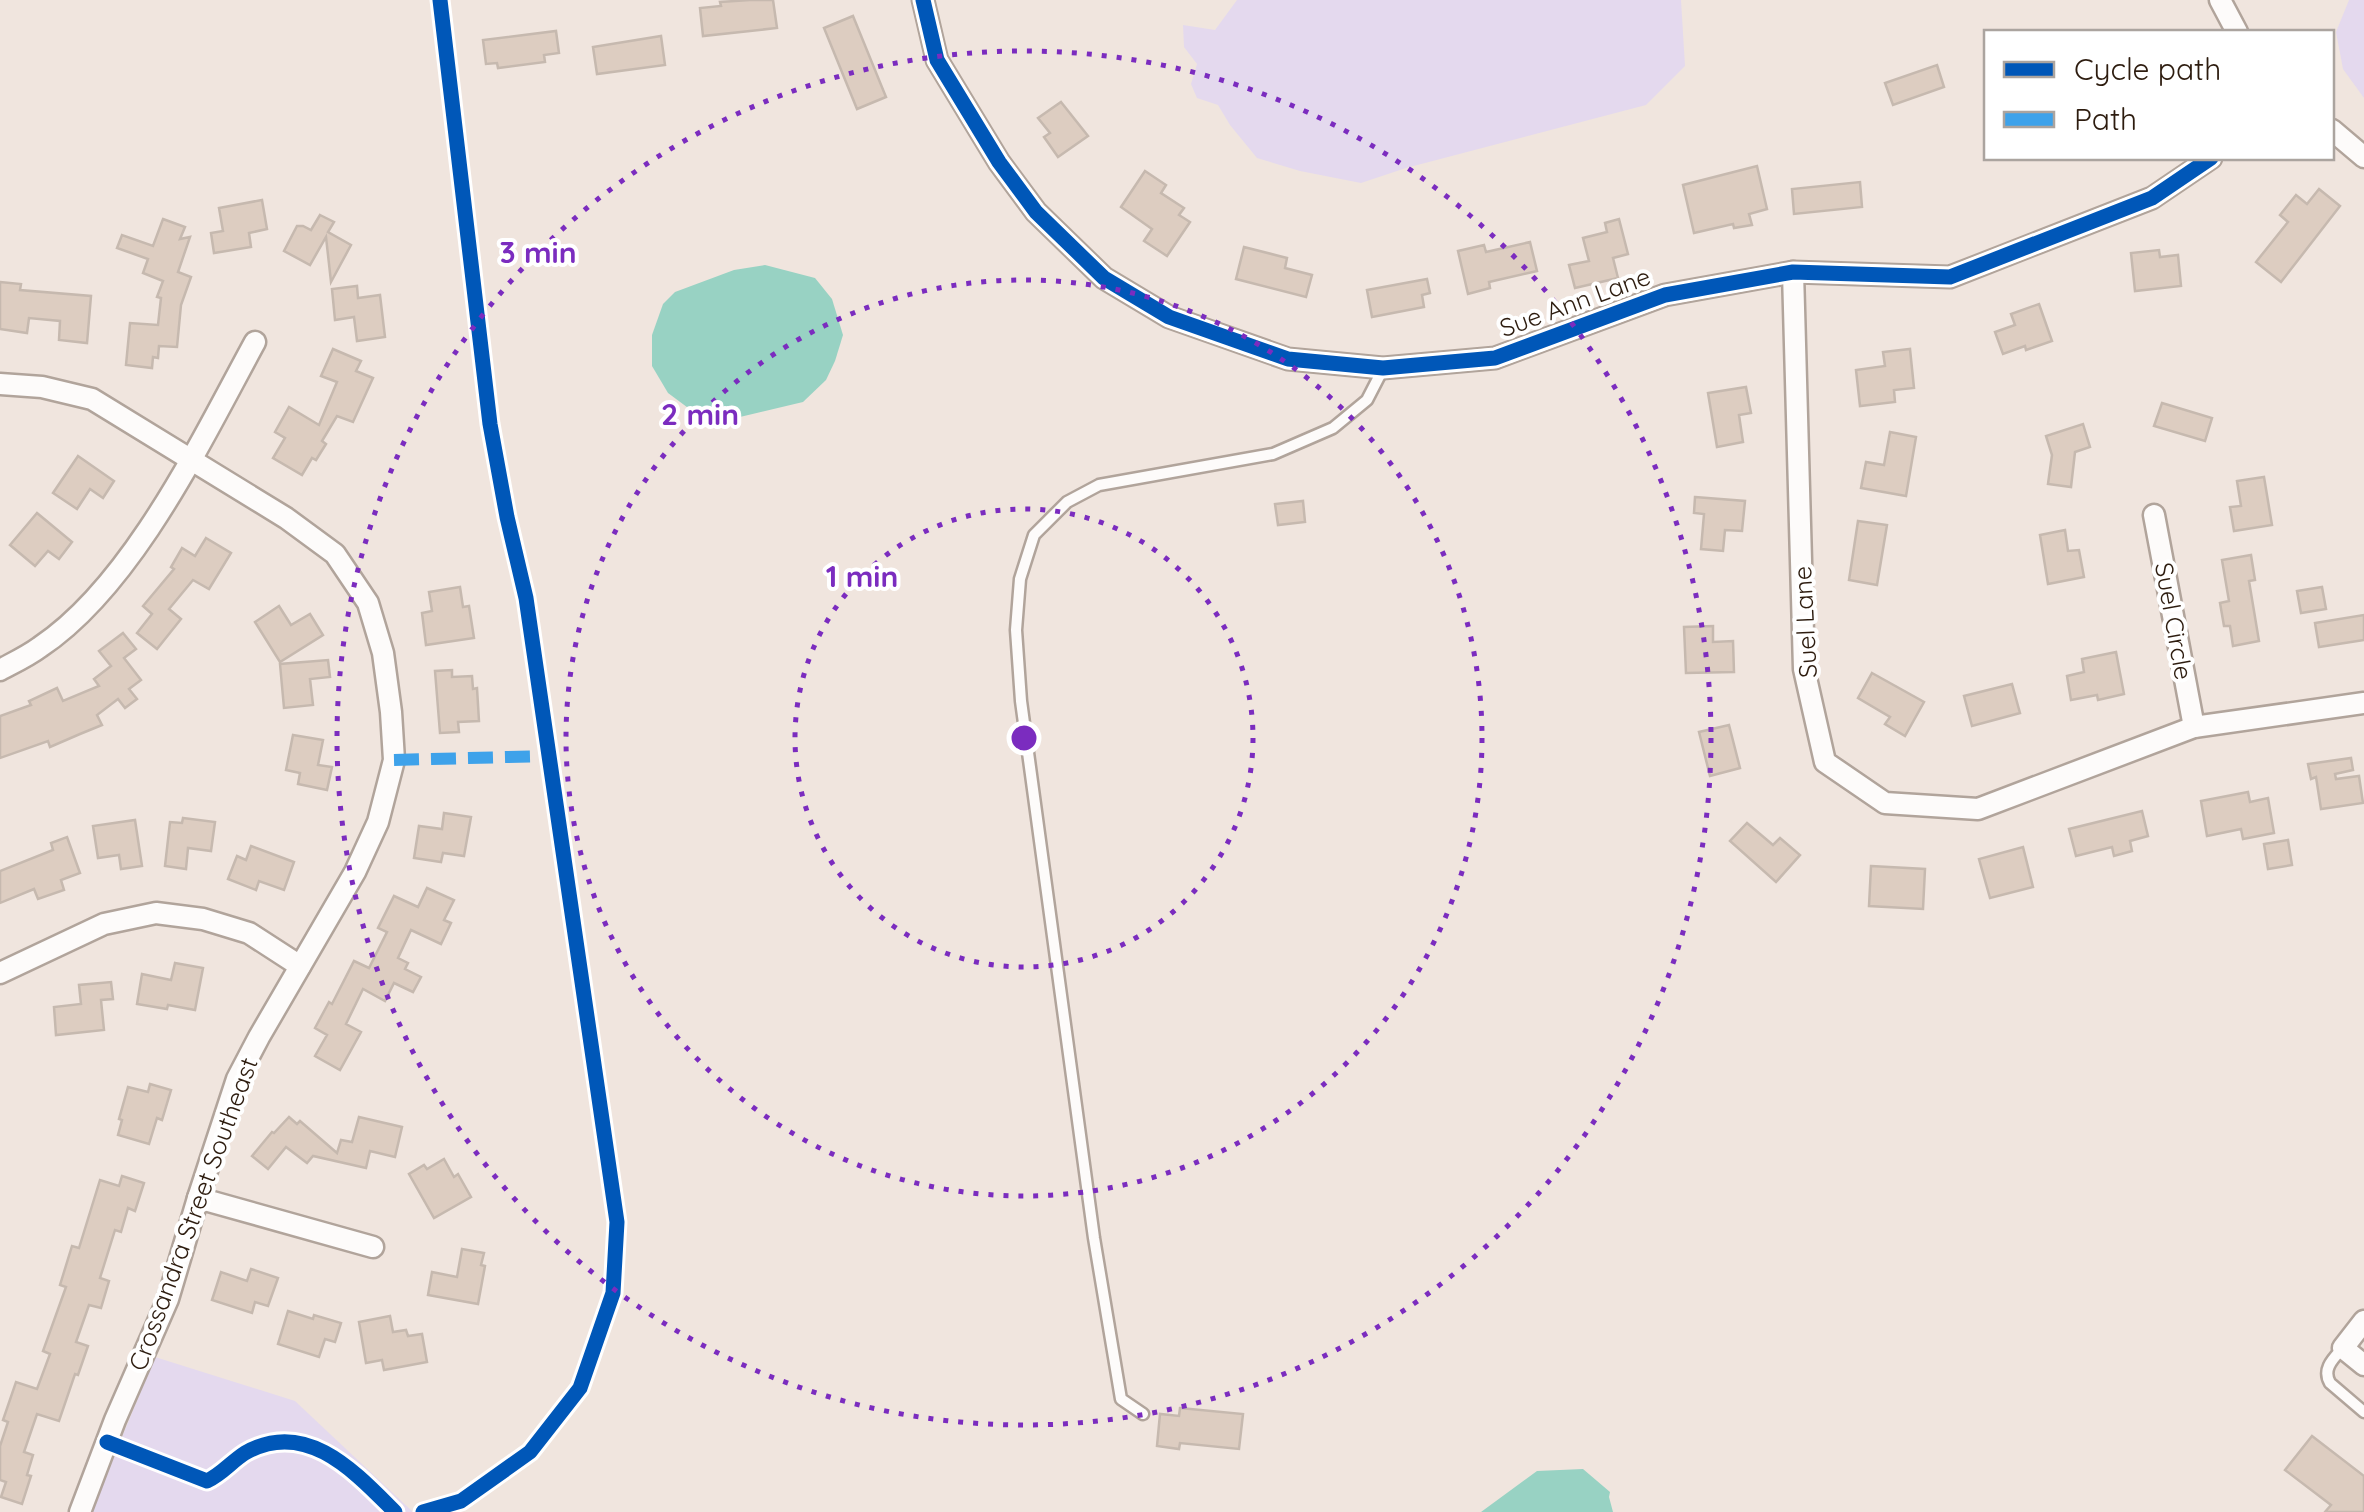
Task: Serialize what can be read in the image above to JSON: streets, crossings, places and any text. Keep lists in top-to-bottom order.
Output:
{
  "streets": {
    "street": [
      "Sue Ann Lane",
      "Suel Circle",
      "Suel Lane",
      "Crossandra Street Southeast"
    ]
  },
  "crossings": [
    ["Sue Ann Lane", "Suel Lane"],
    ["Suel Circle", "Suel Lane"]
  ],
  "legend": ["Cycle path", "Path"],
  "rings": ["3 min", "2 min", "1 min"]
}
